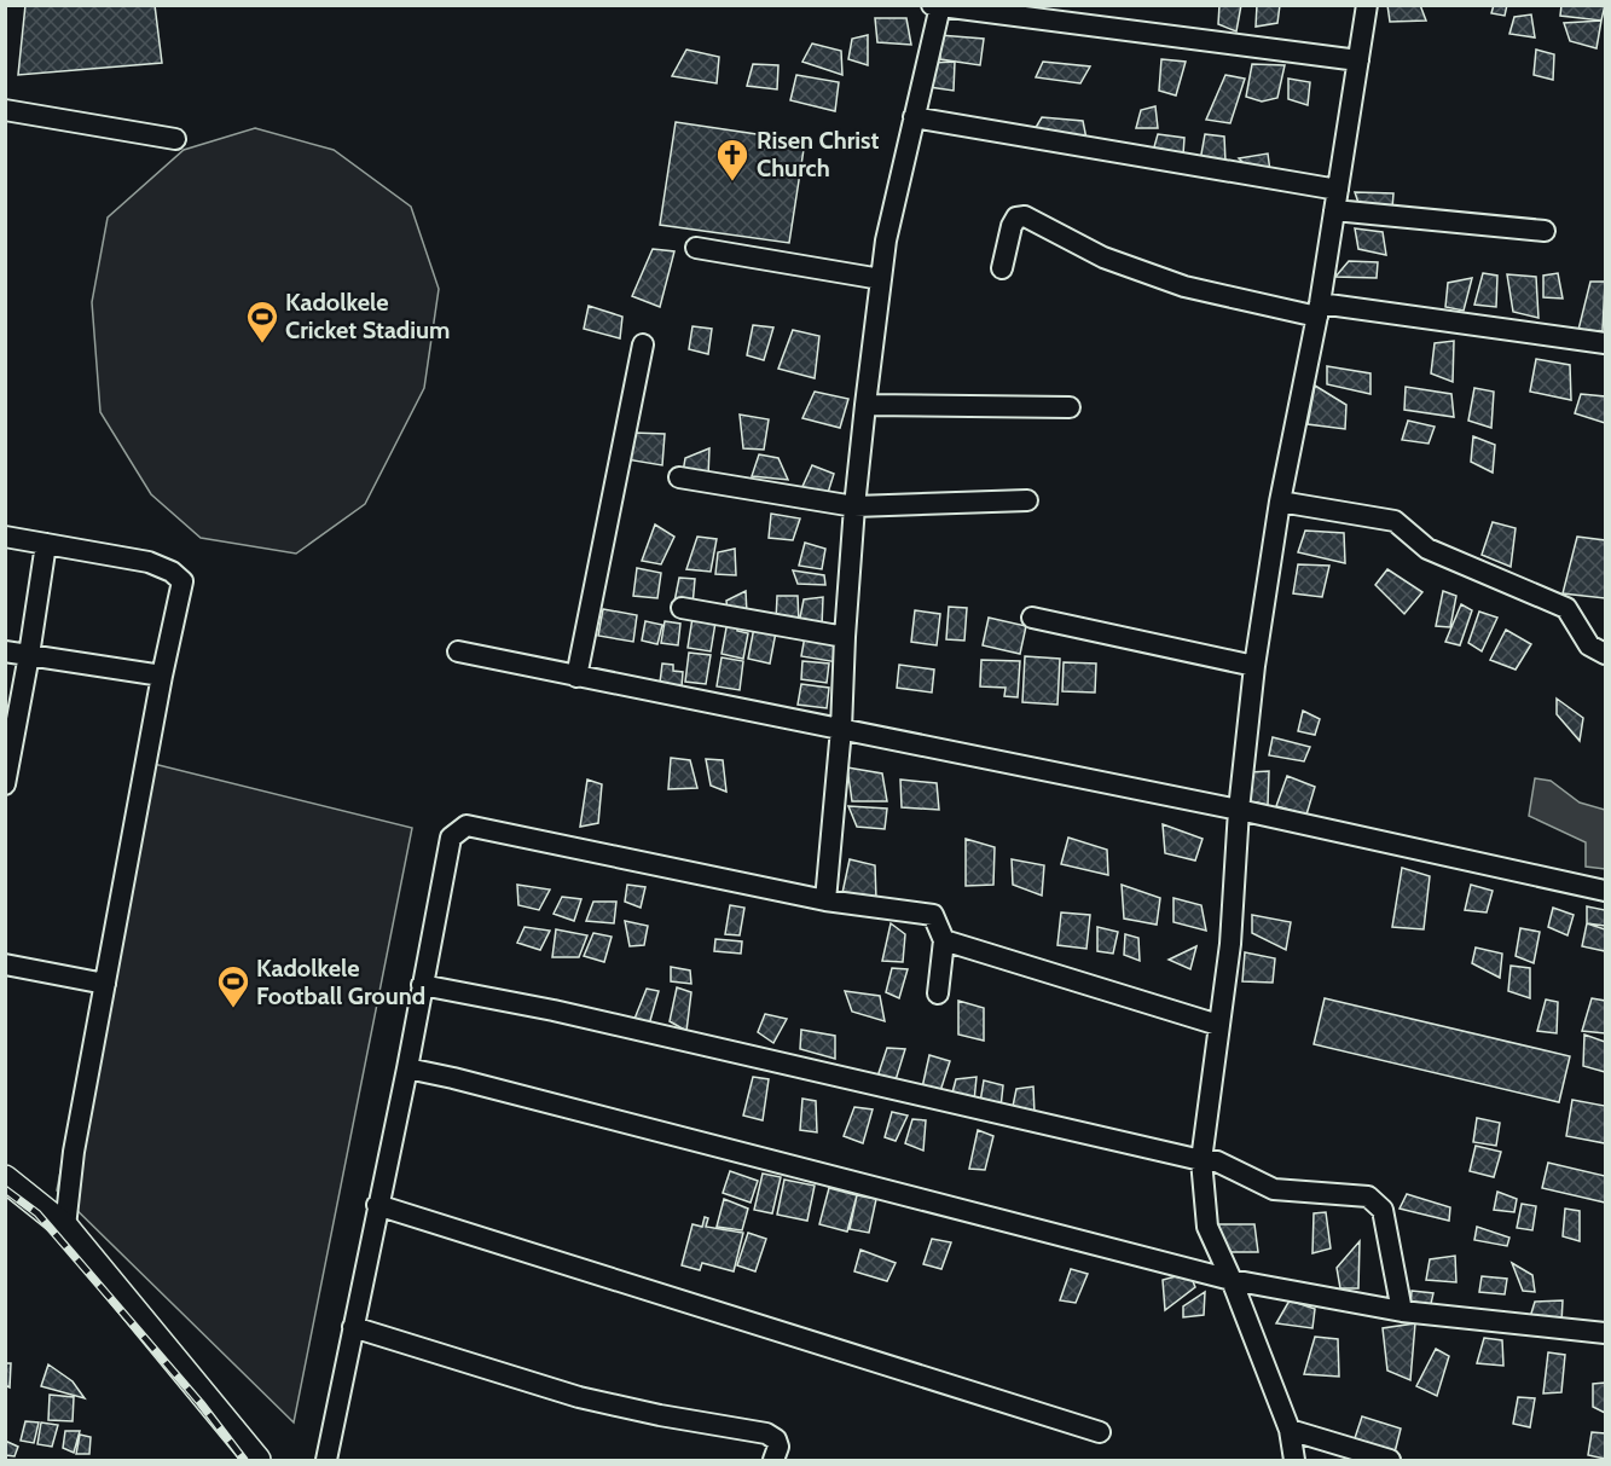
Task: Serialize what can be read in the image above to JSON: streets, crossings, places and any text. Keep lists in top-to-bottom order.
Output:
{
  "places": {
    "church": ["Risen Christ Church"],
    "sports": ["Kadolkele Cricket Stadium", "Kadolkele Football Ground"]
  }
}
